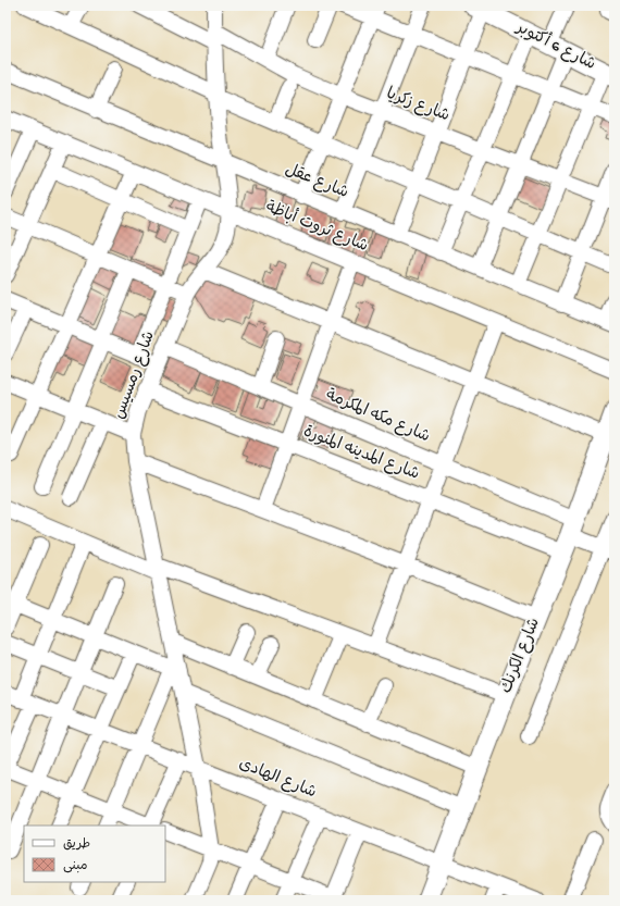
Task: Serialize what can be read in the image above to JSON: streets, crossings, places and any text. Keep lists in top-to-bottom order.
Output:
{
  "streets": {
    "street": [
      "شارع 6 أكتوبر",
      "شارع زكريا",
      "شارع عقل",
      "شارع ثروت أباظة",
      "شارع رمسيس",
      "شارع مكه المكرمة",
      "شارع المدينه المنورة",
      "شارع الكرنك",
      "شارع الهادى"
    ]
  },
  "crossings": [
    ["شارع زكريا", "شارع رمسيس"],
    ["شارع عقل", "شارع رمسيس"],
    ["شارع ثروت أباظة", "شارع رمسيس"],
    ["شارع رمسيس", "شارع مكه المكرمة"],
    ["شارع رمسيس", "شارع المدينه المنورة"],
    ["شارع رمسيس", "شارع الهادى"],
    ["شارع مكه المكرمة", "شارع المدينه المنورة"],
    ["شارع مكه المكرمة", "شارع الكرنك"],
    ["شارع المدينه المنورة", "شارع الكرنك"],
    ["شارع الكرنك", "شارع الهادى"]
  ],
  "legend": ["طريق", "مبنى"]
}
